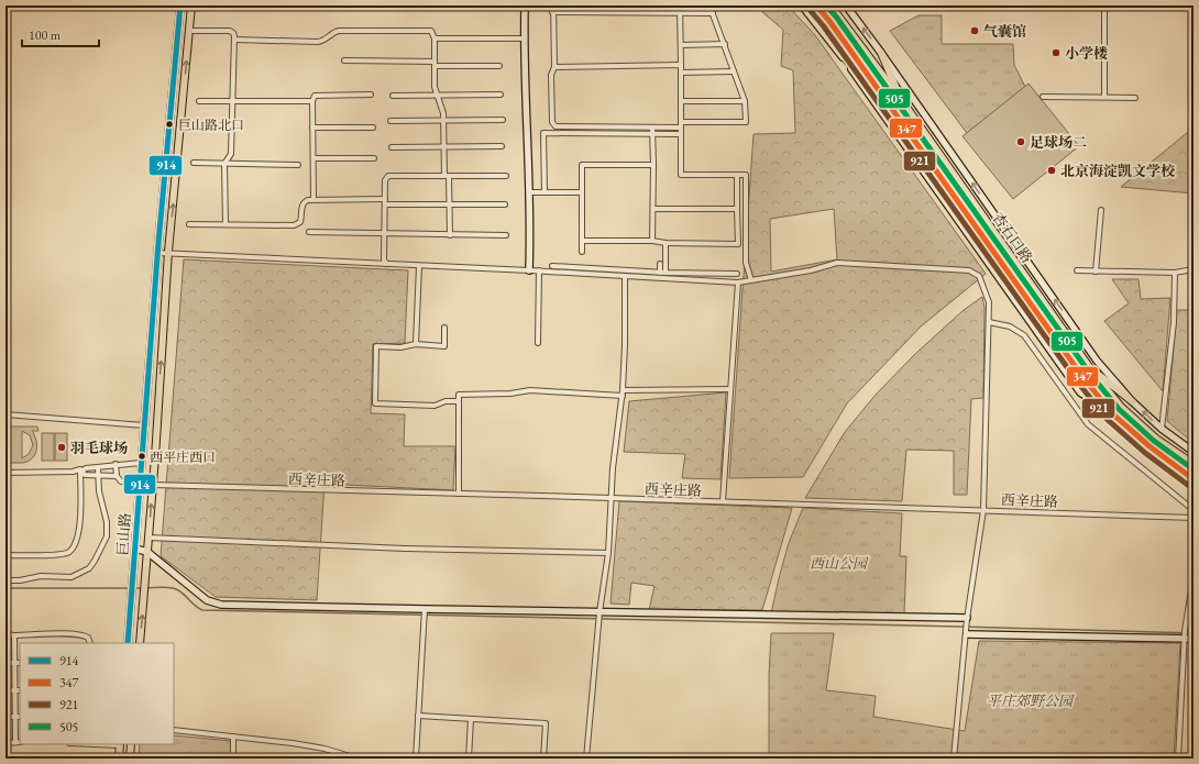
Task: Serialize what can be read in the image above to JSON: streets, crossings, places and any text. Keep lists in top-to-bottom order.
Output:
{
  "streets": {
    "main road": ["杏石口路", "巨山路"],
    "street": ["西辛庄路"]
  },
  "crossings": [
    ["西辛庄路", "巨山路"]
  ],
  "parks": ["西山公园", "平庄郊野公园"],
  "places": [
    "气囊馆",
    "小学楼",
    "巨山路北口",
    "足球场二",
    "北京海淀凯文学校",
    "羽毛球场",
    "西平庄西口"
  ],
  "lines": [
    "transit line 914",
    "transit line 347",
    "transit line 505",
    "transit line 921"
  ],
  "legend": [
    "914",
    "347",
    "921",
    "505"
  ],
  "scale_bar": "100 m"
}
